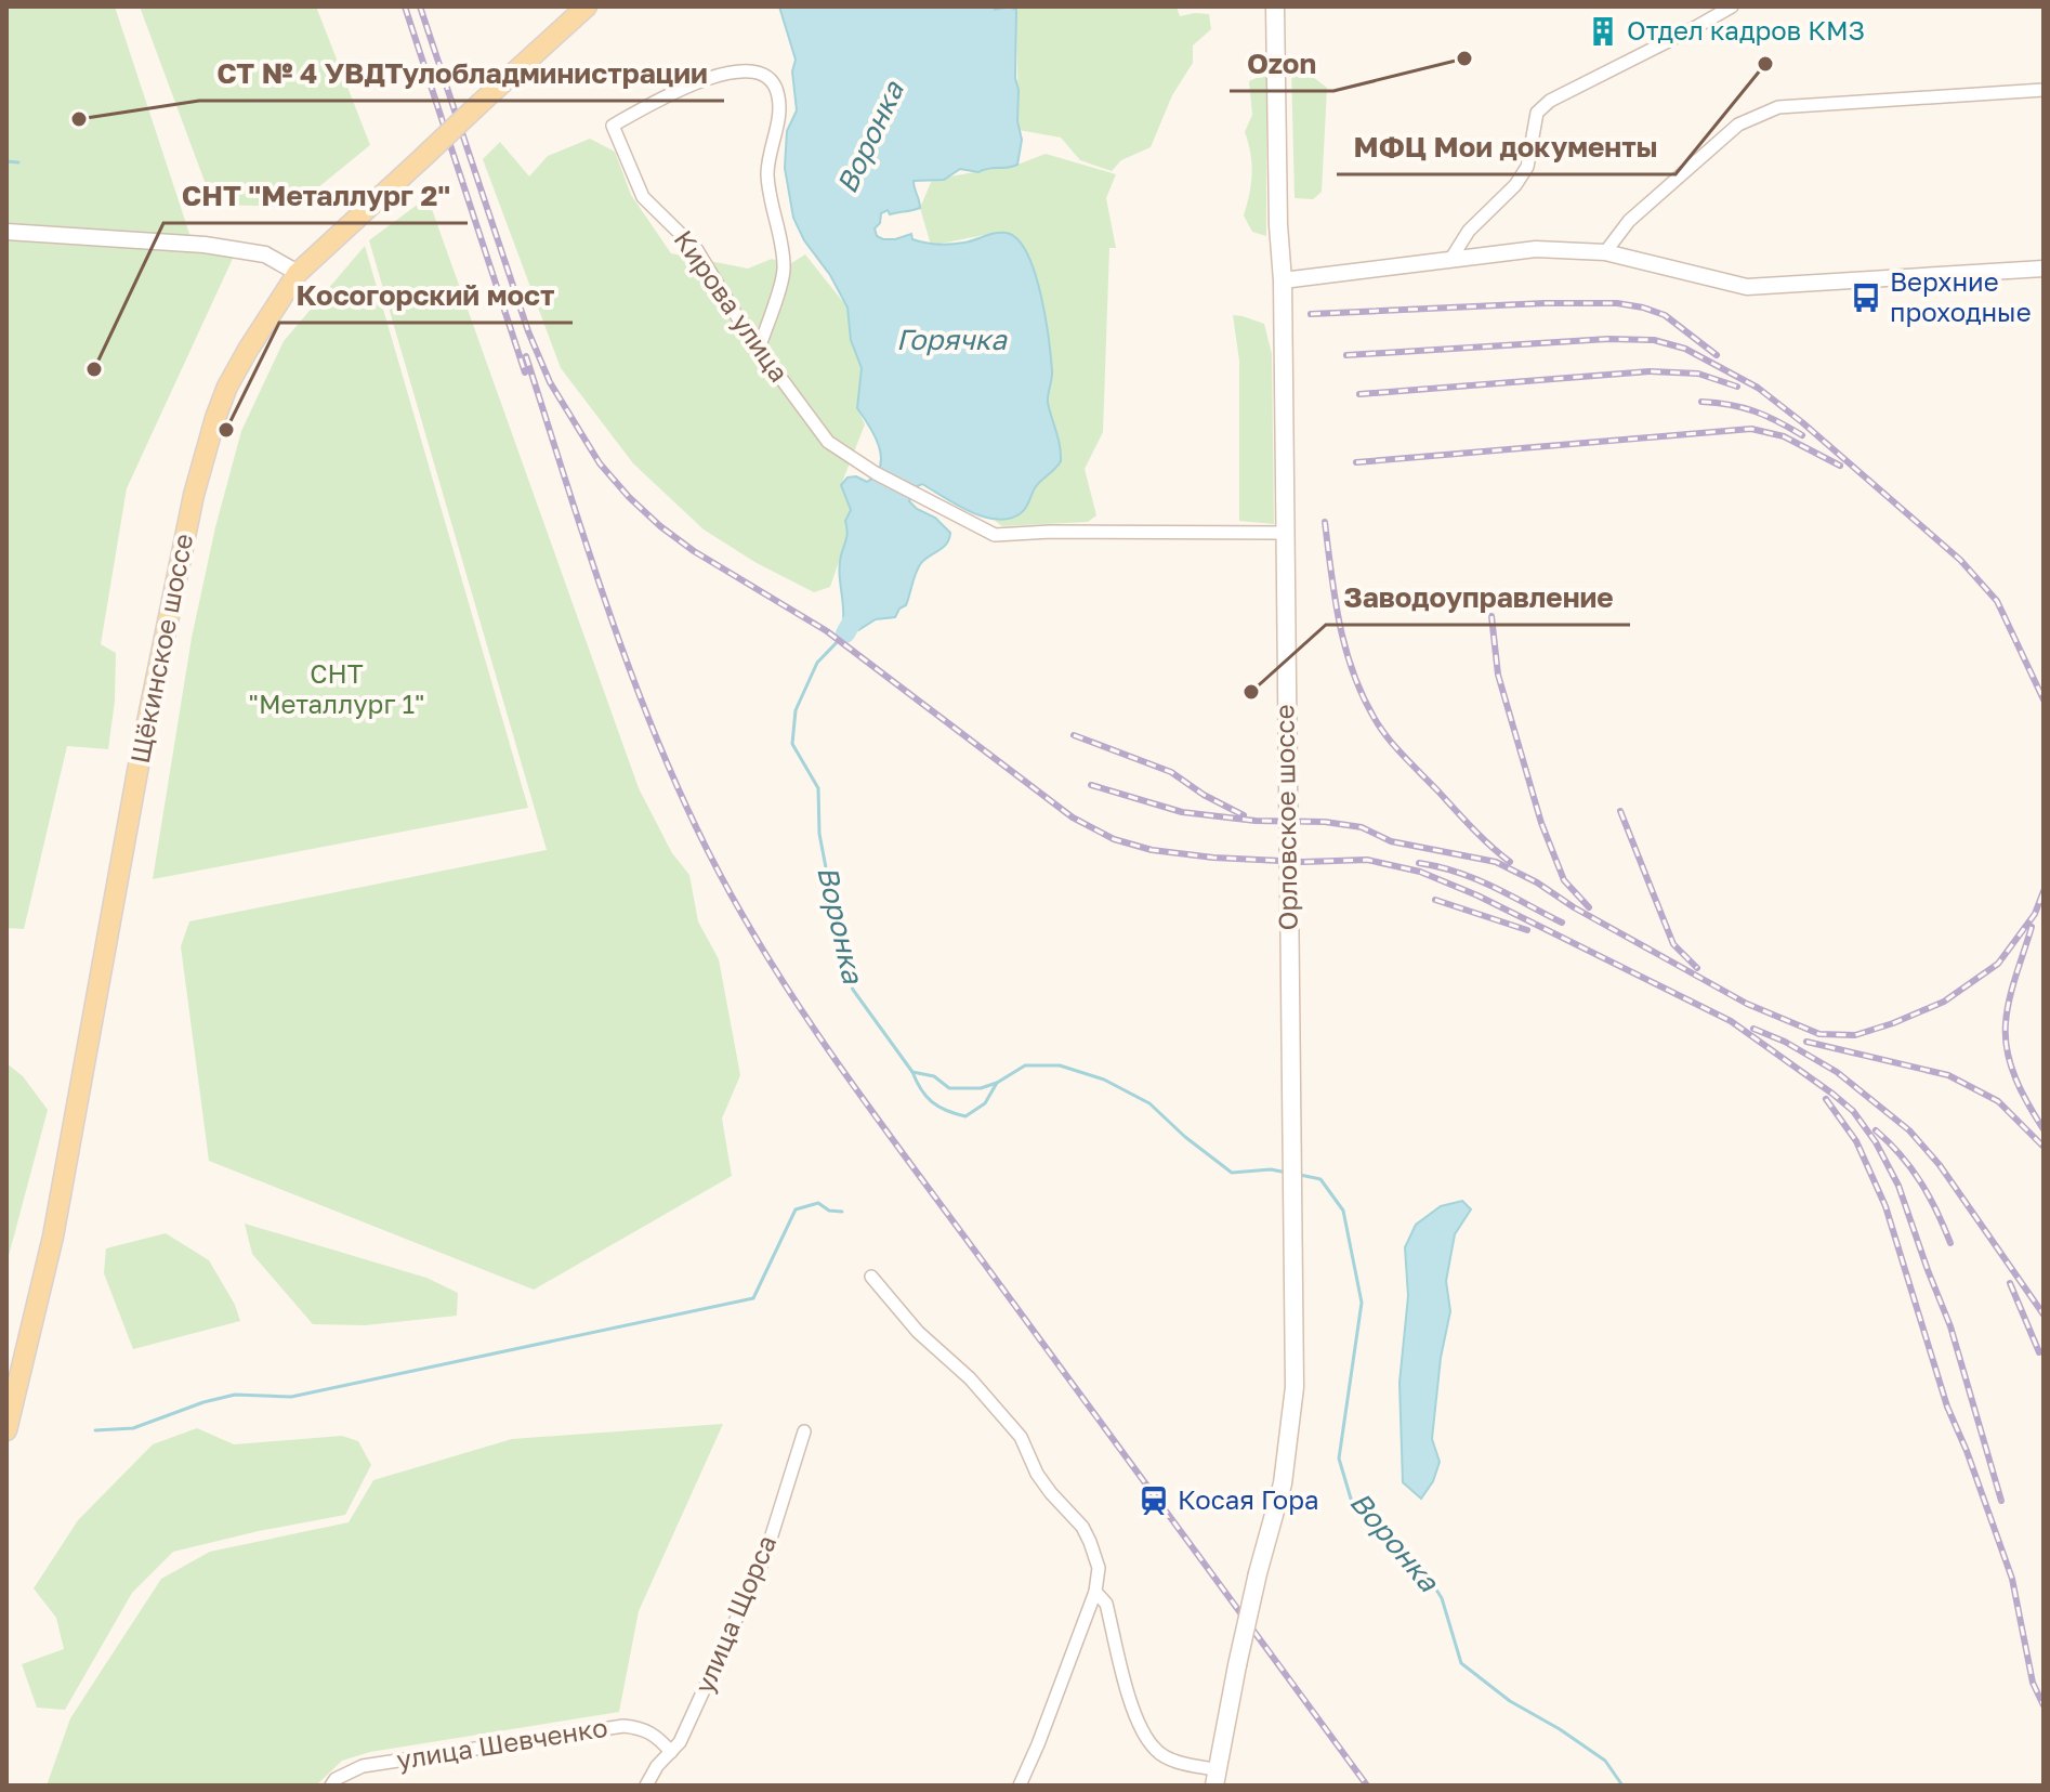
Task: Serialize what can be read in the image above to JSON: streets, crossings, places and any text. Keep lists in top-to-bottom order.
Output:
{
  "streets": {
    "main road": ["Щёкинское шоссе", "Орловское шоссе"],
    "street": ["Кирова улица", "улица Щорса", "улица Шевченко"]
  },
  "crossings": [
    ["Кирова улица", "Орловское шоссе"],
    ["улица Щорса", "улица Шевченко"]
  ],
  "water": ["Воронка", "Горячка"],
  "parks": ["СНТ \"Металлург 1\""],
  "places": {
    "building": ["Отдел кадров КМЗ"],
    "other": [
      "Ozon",
      "МФЦ Мои документы",
      "СТ № 4 УВДТулобладминистрации",
      "СНТ \"Металлург 2\"",
      "Косогорский мост",
      "Заводоуправление"
    ],
    "bus stop": ["Верхние проходные"],
    "station": ["Косая Гора"]
  }
}
